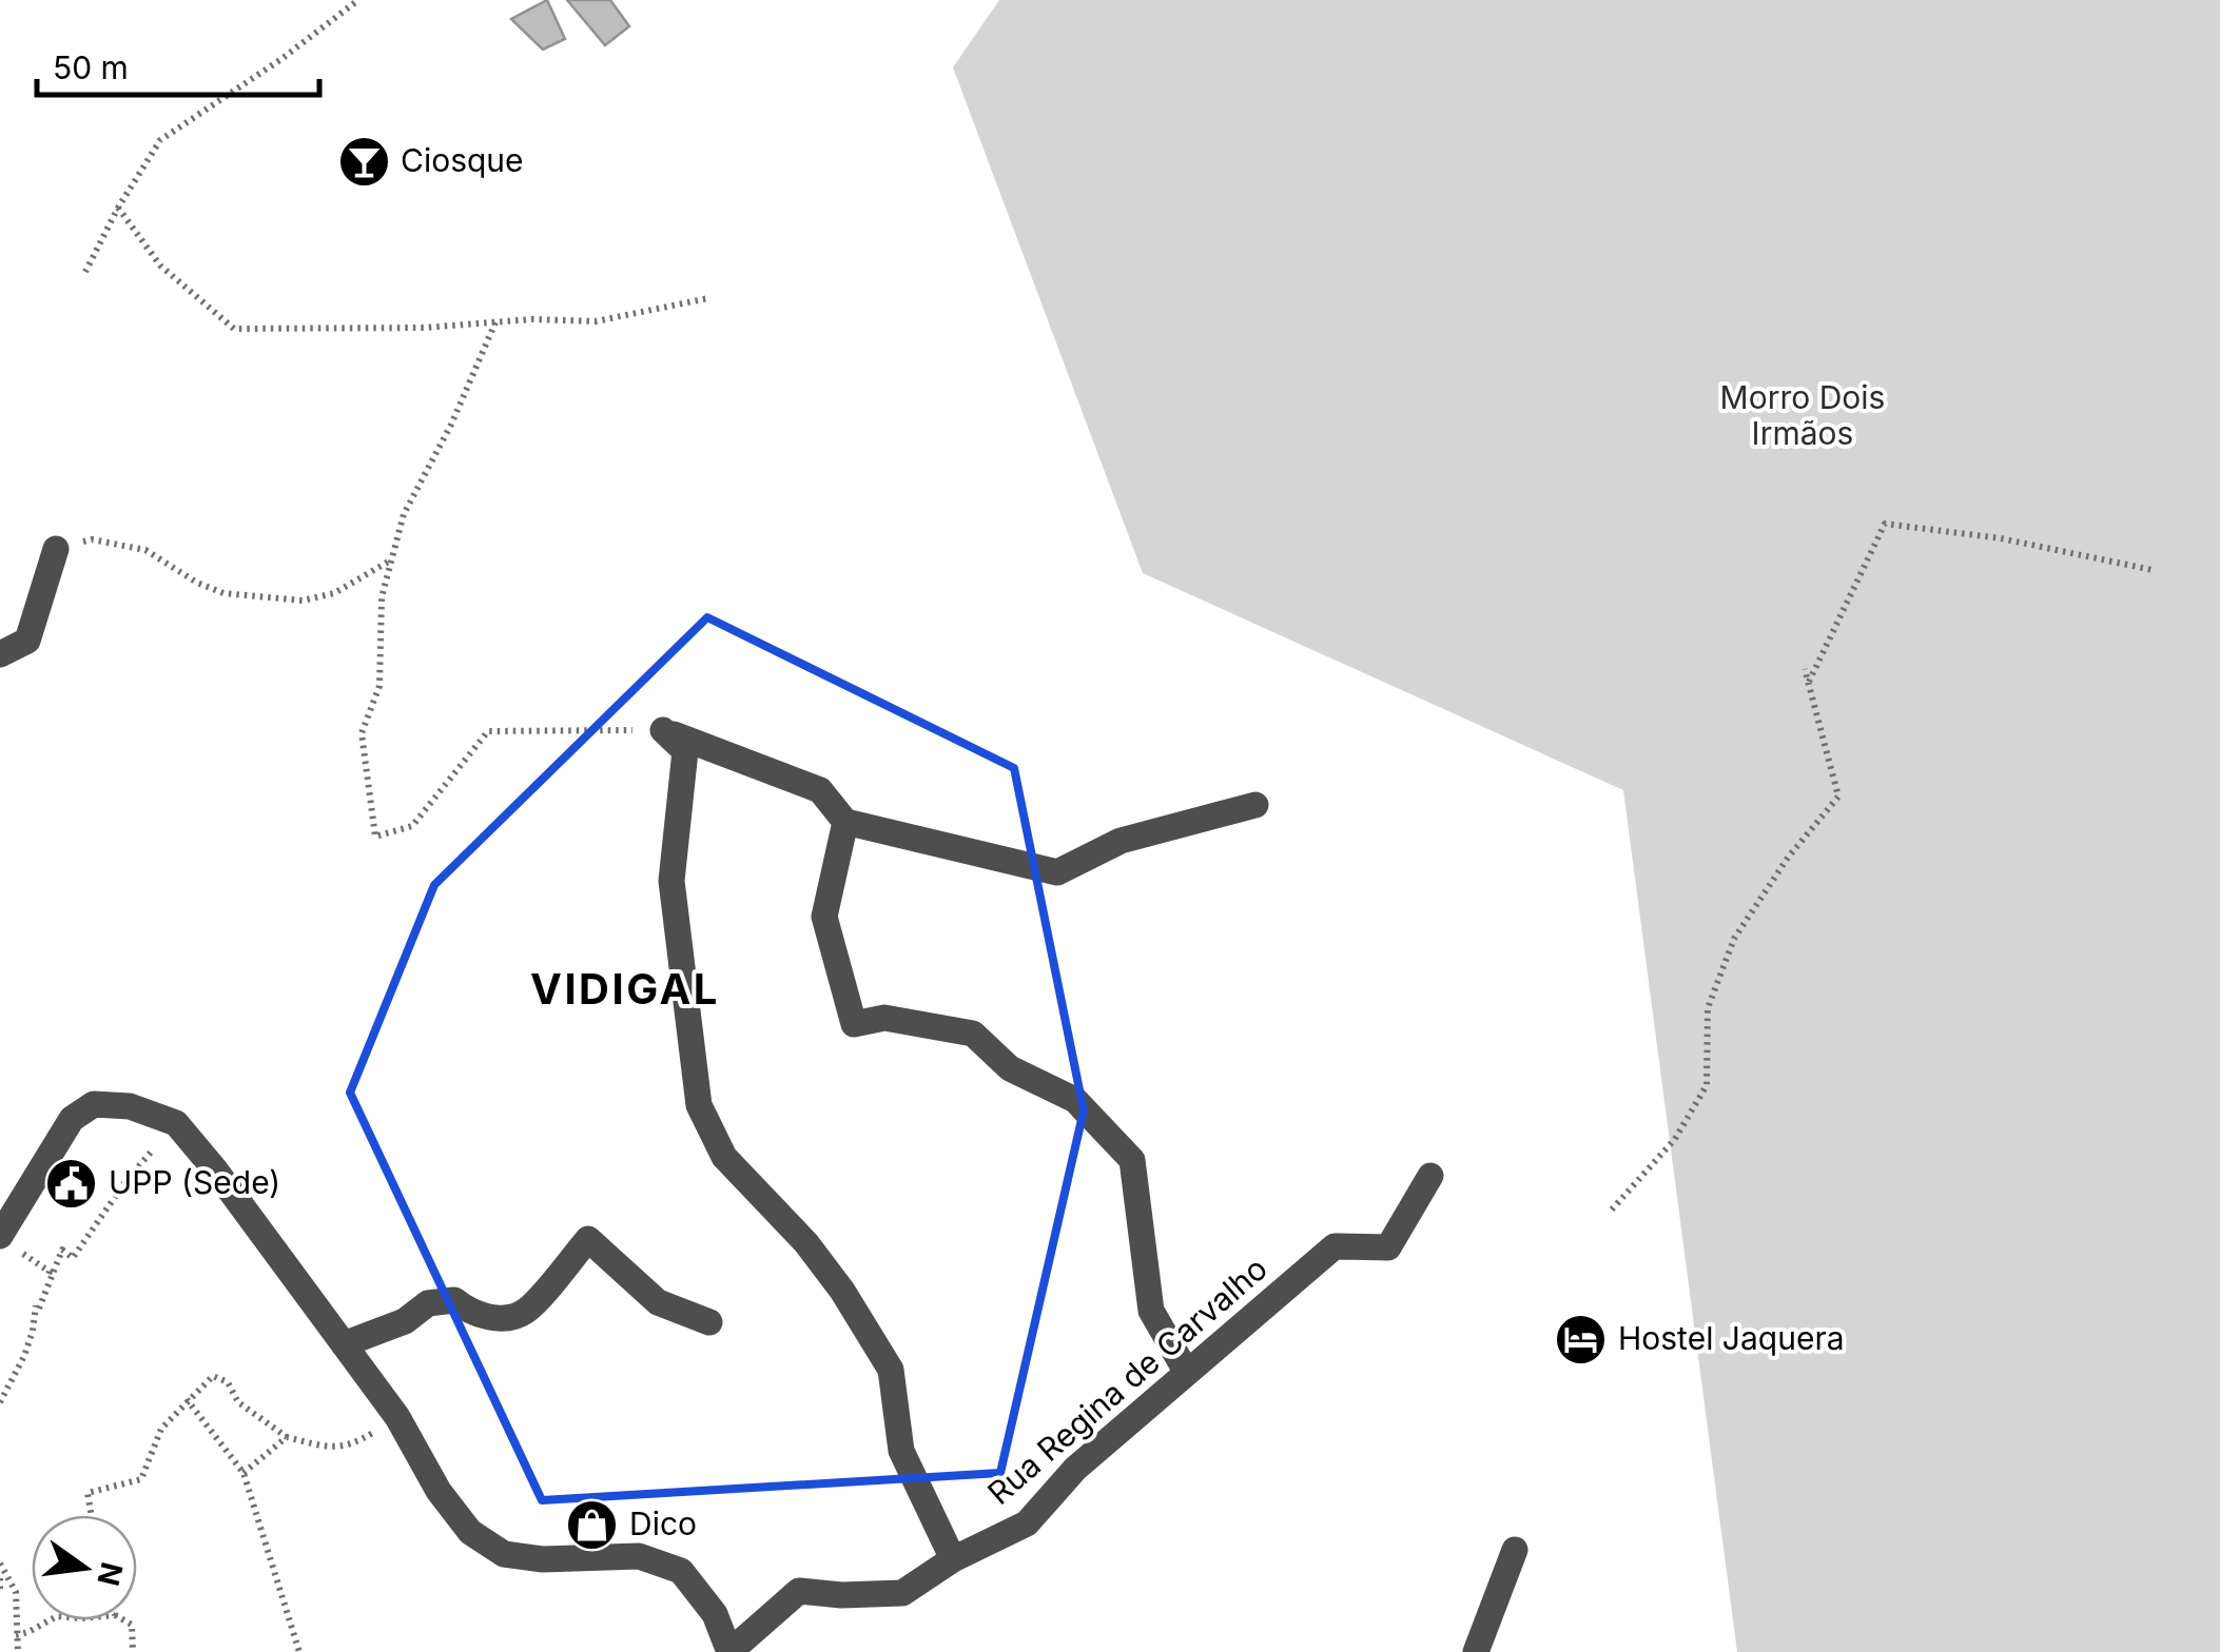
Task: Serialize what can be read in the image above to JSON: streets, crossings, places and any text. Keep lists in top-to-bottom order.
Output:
{
  "streets": {
    "street": ["Rua Regina de Carvalho"]
  },
  "districts": ["VIDIGAL"],
  "parks": ["Morro Dois Irmãos"],
  "places": {
    "bar": ["Ciosque"],
    "public building": ["UPP (Sede)"],
    "hotel": ["Hostel Jaquera"],
    "shop": ["Dico"]
  },
  "scale_bar": "50 m",
  "north": "right"
}
